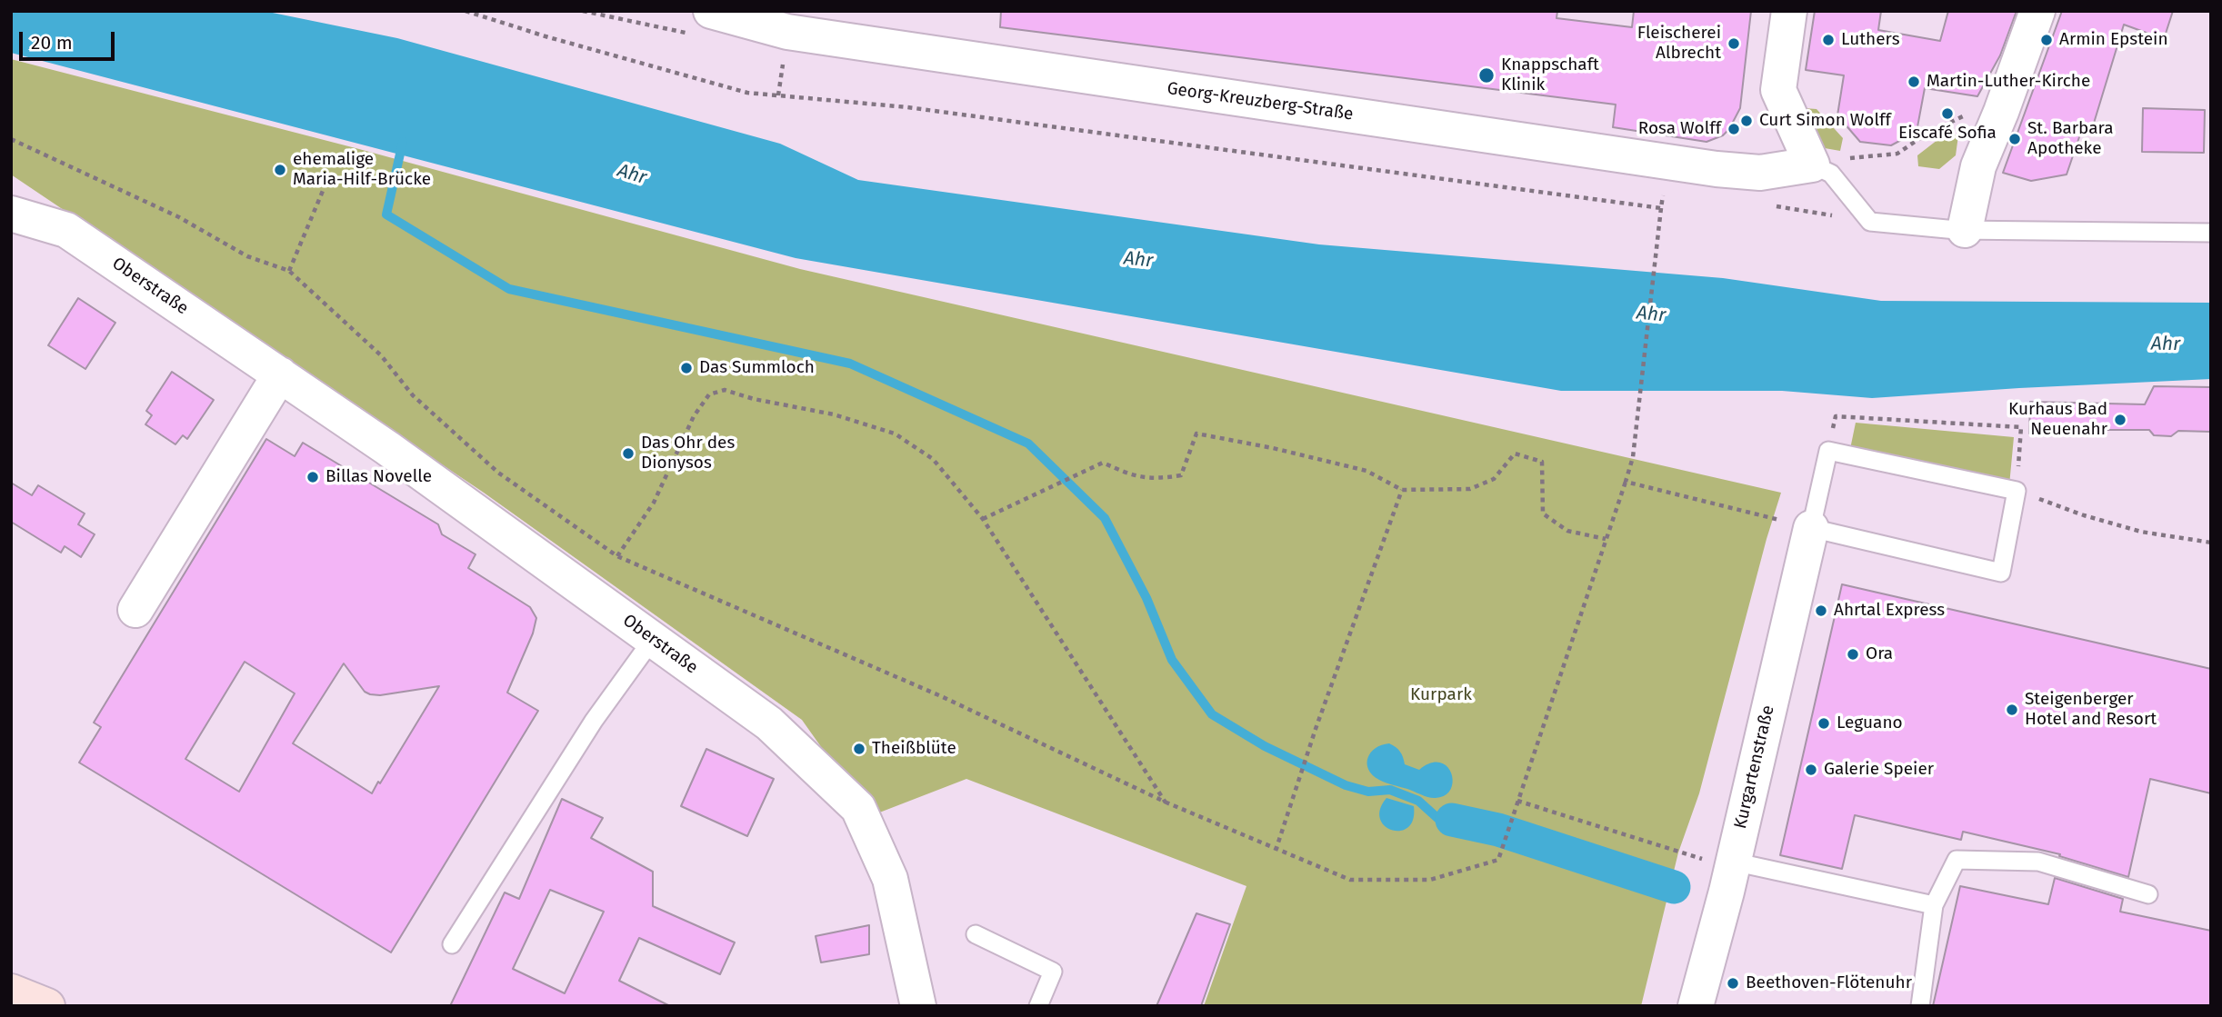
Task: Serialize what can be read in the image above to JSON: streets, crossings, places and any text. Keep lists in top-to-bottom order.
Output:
{
  "streets": {
    "street": ["Georg-Kreuzberg-Straße", "Oberstraße", "Kurgartenstraße"]
  },
  "water": ["Ahr"],
  "parks": ["Kurpark"],
  "places": [
    "Luthers",
    "Armin Epstein",
    "Fleischerei Albrecht",
    "Knappschaft Klinik",
    "Martin-Luther-Kirche",
    "Eiscafé Sofia",
    "Curt Simon Wolff",
    "Rosa Wolff",
    "St. Barbara Apotheke",
    "ehemalige Maria-Hilf-Brücke",
    "Das Summloch",
    "Kurhaus Bad Neuenahr",
    "Das Ohr des Dionysos",
    "Billas Novelle",
    "Ahrtal Express",
    "Ora",
    "Steigenberger Hotel and Resort",
    "Leguano",
    "Theißblüte",
    "Galerie Speier",
    "Beethoven-Flötenuhr"
  ],
  "scale_bar": "20 m"
}
